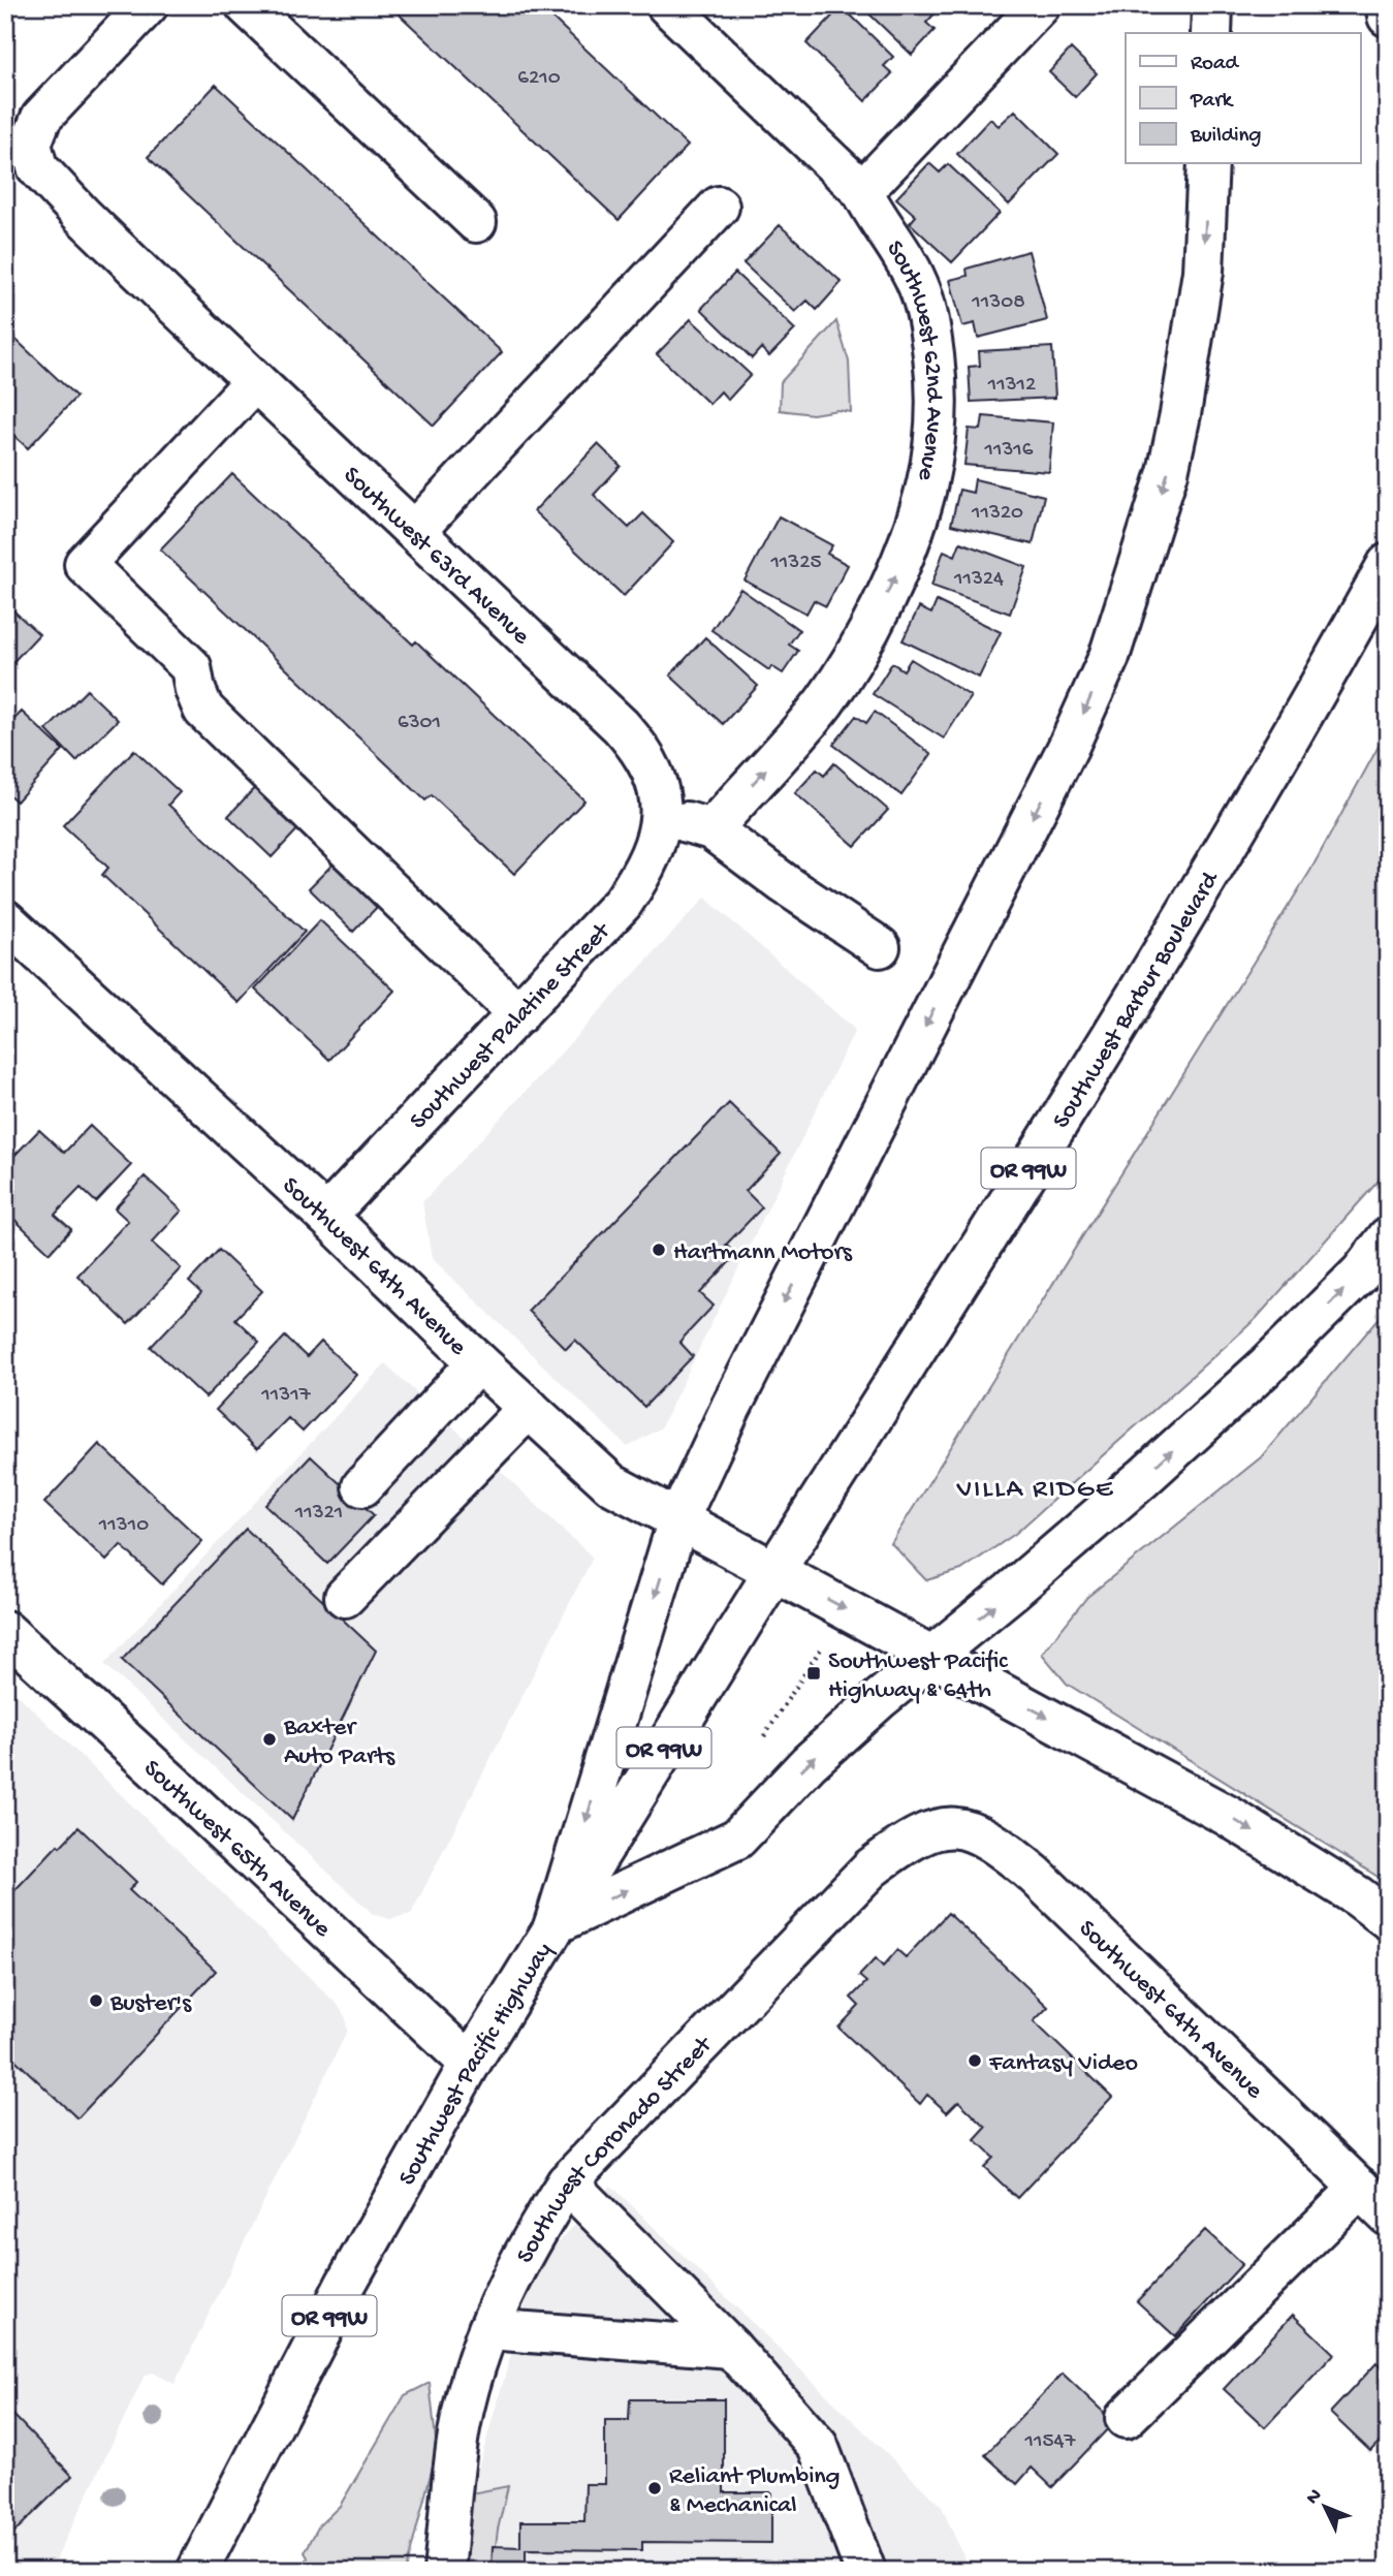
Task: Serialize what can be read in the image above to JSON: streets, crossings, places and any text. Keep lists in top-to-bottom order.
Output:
{
  "streets": {
    "main road": [
      "Southwest 62nd Avenue",
      "Southwest 63rd Avenue",
      "Southwest Barbur Boulevard",
      "Southwest Palatine Street",
      "OR 99W",
      "Southwest 64th Avenue",
      "Southwest 65th Avenue",
      "Southwest Pacific Highway",
      "Southwest Coronado Street"
    ]
  },
  "crossings": [
    ["Southwest 63rd Avenue", "Southwest Palatine Street"],
    ["Southwest Barbur Boulevard", "Southwest 64th Avenue"],
    ["Southwest Barbur Boulevard", "Southwest Pacific Highway"],
    ["Southwest Palatine Street", "Southwest 64th Avenue"],
    ["Southwest 64th Avenue", "Southwest Pacific Highway"],
    ["Southwest 64th Avenue", "Southwest Coronado Street"],
    ["Southwest 65th Avenue", "Southwest Pacific Highway"]
  ],
  "districts": ["VILLA RIDGE"],
  "places": {
    "other": [
      "Hartmann Motors",
      "Baxter Auto Parts",
      "Buster's",
      "Fantasy Video",
      "Reliant Plumbing & Mechanical"
    ],
    "transit": ["Southwest Pacific Highway & 64th"]
  },
  "house_numbers": [
    "6210",
    "11308",
    "11312",
    "11316",
    "11320",
    "11325",
    "11324",
    "6301",
    "11317",
    "11321",
    "11310",
    "11547"
  ],
  "legend": ["Road", "Park", "Building"],
  "north": "top left"
}
